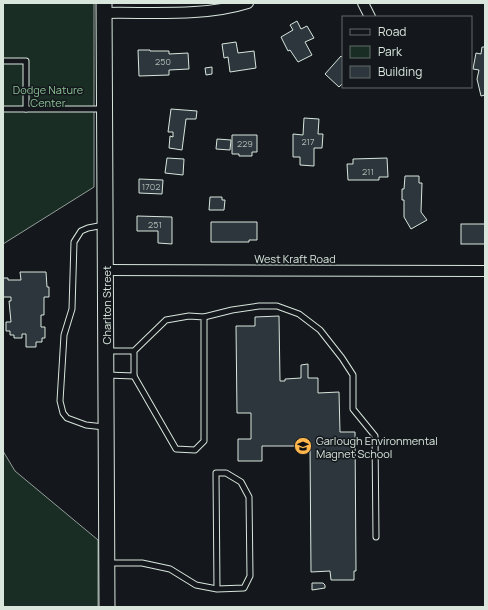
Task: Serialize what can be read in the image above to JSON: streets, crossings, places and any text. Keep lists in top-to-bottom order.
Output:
{
  "streets": {
    "street": ["West Kraft Road", "Charlton Street"]
  },
  "crossings": [
    ["West Kraft Road", "Charlton Street"]
  ],
  "parks": ["Dodge Nature Center"],
  "places": {
    "school or university": ["Garlough Environmental Magnet School"]
  },
  "house_numbers": [
    "250",
    "217",
    "229",
    "211",
    "1702",
    "251"
  ],
  "legend": ["Road", "Park", "Building"]
}
